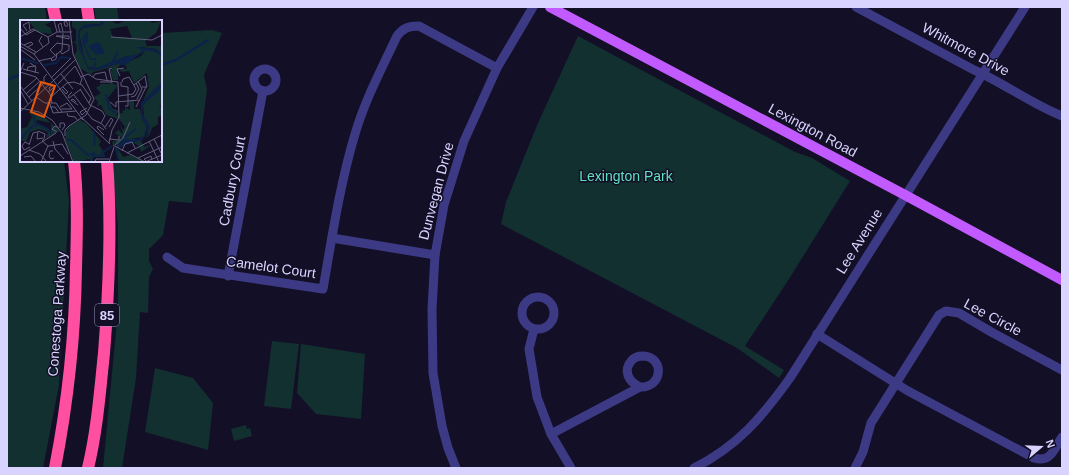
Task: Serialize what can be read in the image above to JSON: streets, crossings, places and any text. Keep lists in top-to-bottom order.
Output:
{
  "streets": {
    "highway": ["Conestoga Parkway", "85"],
    "main road": ["Lexington Road"],
    "street": [
      "Whitmore Drive",
      "Cadbury Court",
      "Dunvegan Drive",
      "Lee Avenue",
      "Camelot Court",
      "Lee Circle"
    ]
  },
  "crossings": [
    ["Whitmore Drive", "Lee Avenue"],
    ["Lexington Road", "Lee Avenue"],
    ["Cadbury Court", "Camelot Court"]
  ],
  "parks": ["Lexington Park"],
  "north": "right"
}
